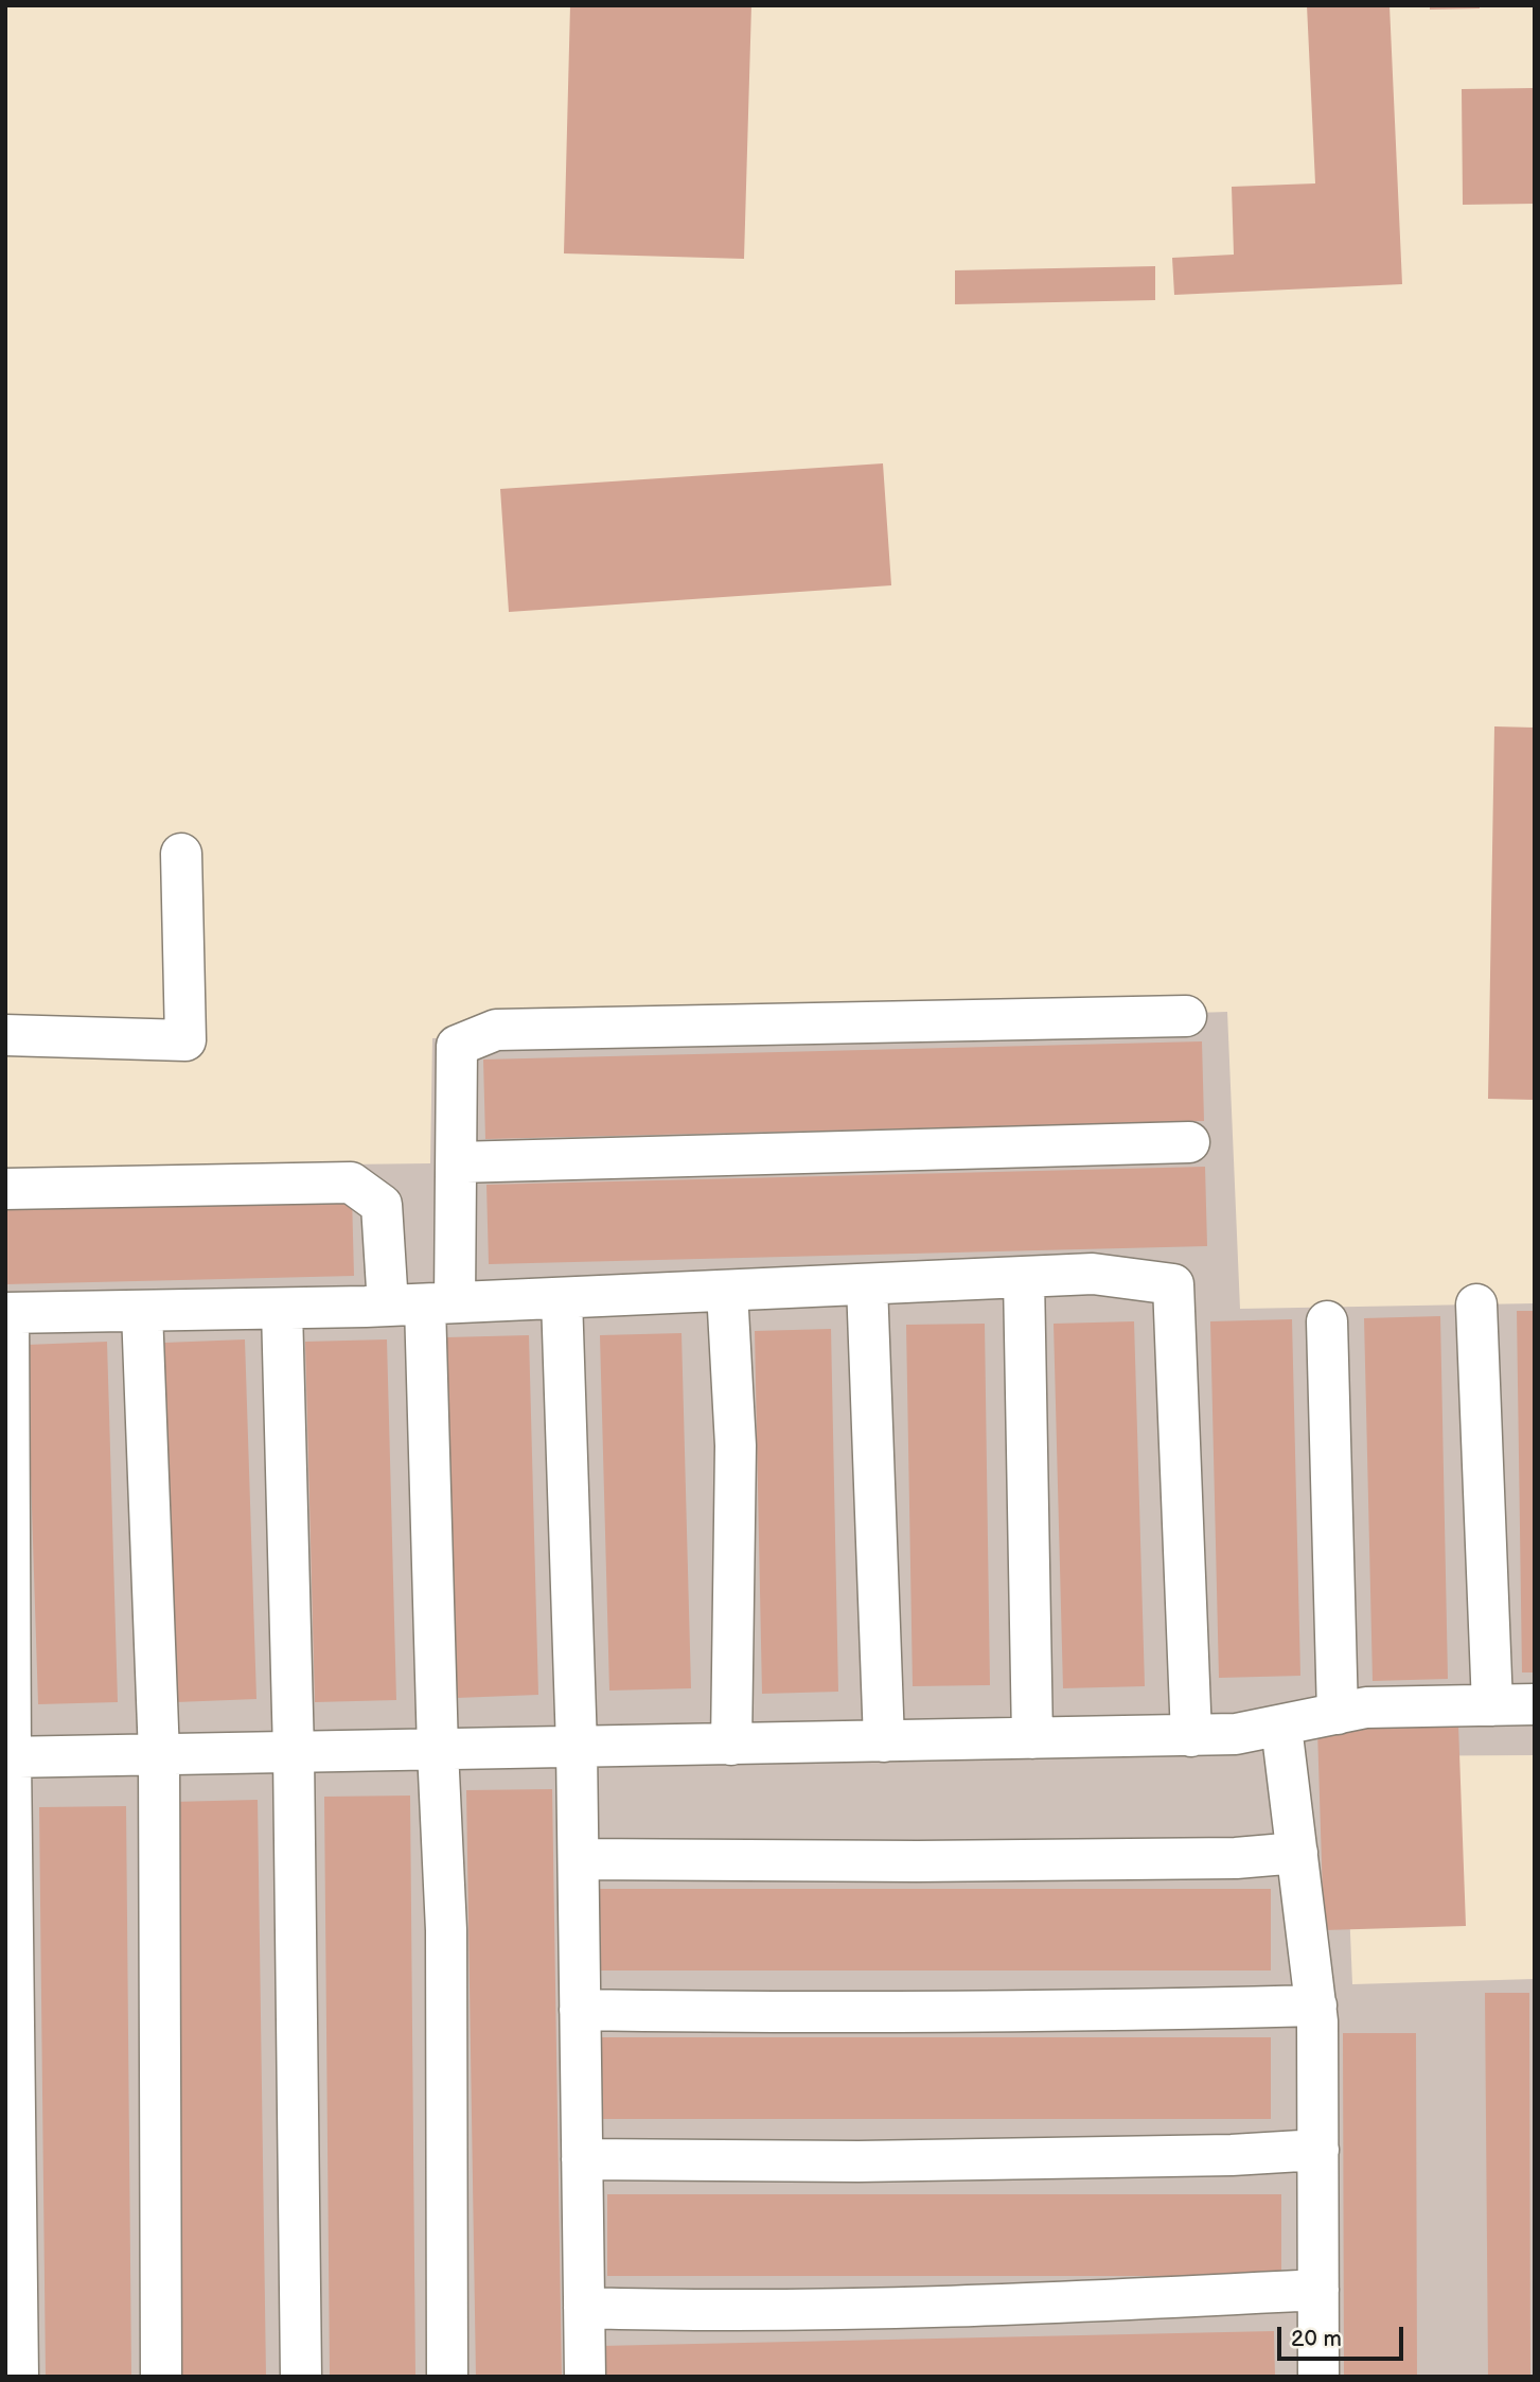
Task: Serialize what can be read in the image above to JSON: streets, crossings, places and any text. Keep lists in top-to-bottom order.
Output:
{
  "scale_bar": "20 m"
}
